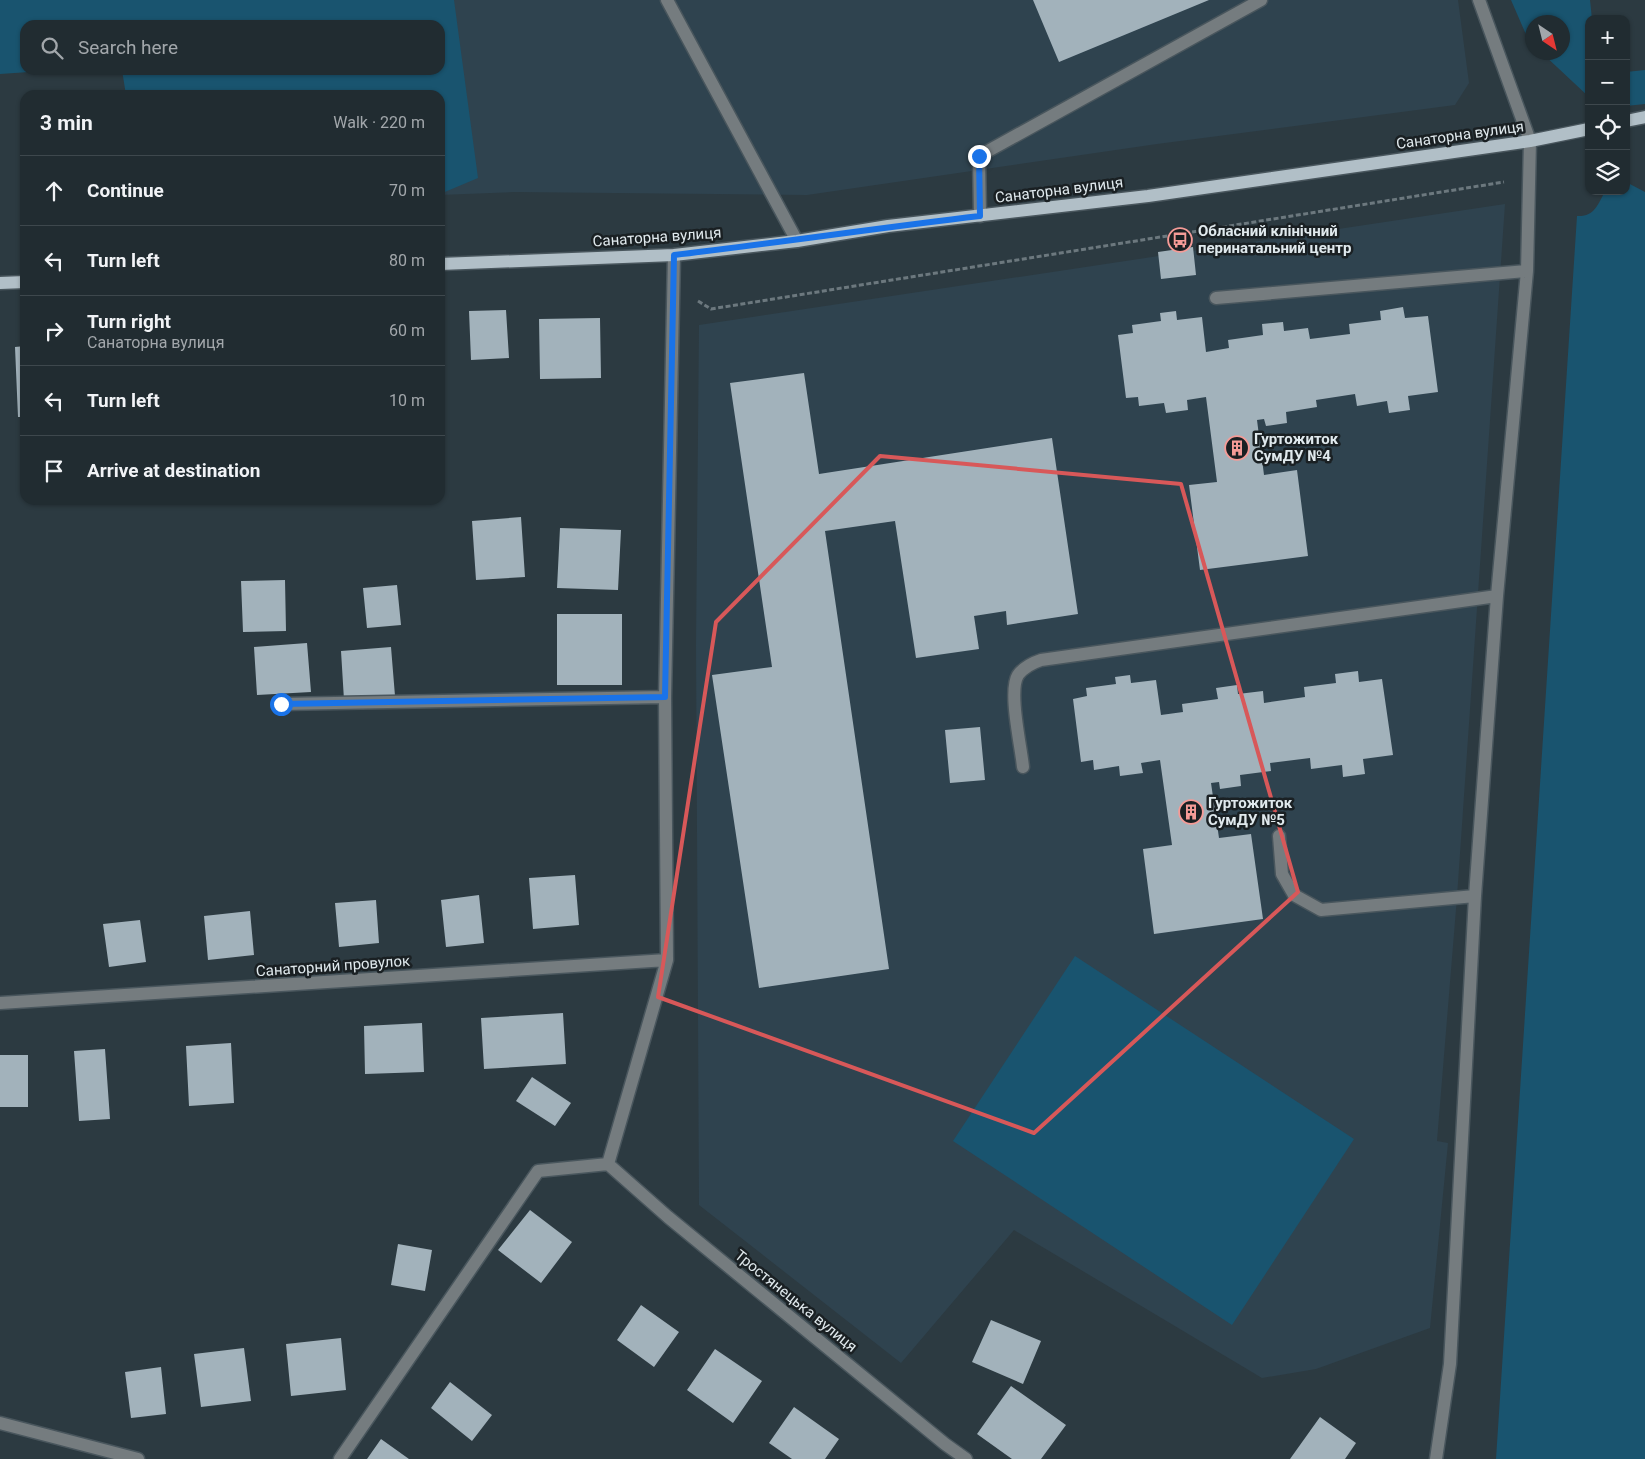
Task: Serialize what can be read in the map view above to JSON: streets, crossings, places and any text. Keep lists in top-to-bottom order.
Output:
{
  "streets": {
    "main road": ["Санаторна вулиця"],
    "street": ["Санаторний провулок", "Тростянецька вулиця"]
  },
  "places": {
    "bus stop": ["Обласний клінічний перинатальний центр"],
    "building": ["Гуртожиток СумДУ №4", "Гуртожиток СумДУ №5"]
  },
  "north": "bottom right",
  "page": {
    "map_buttons": ["+", "−"],
    "search": "Search here",
    "heading": ["3 min", "Walk · 220 m"],
    "list": [
      ["Continue", "70 m"],
      ["Turn left", "80 m"],
      ["Turn right", "Санаторна вулиця", "60 m"],
      ["Turn left", "10 m"],
      "Arrive at destination"
    ]
  }
}
